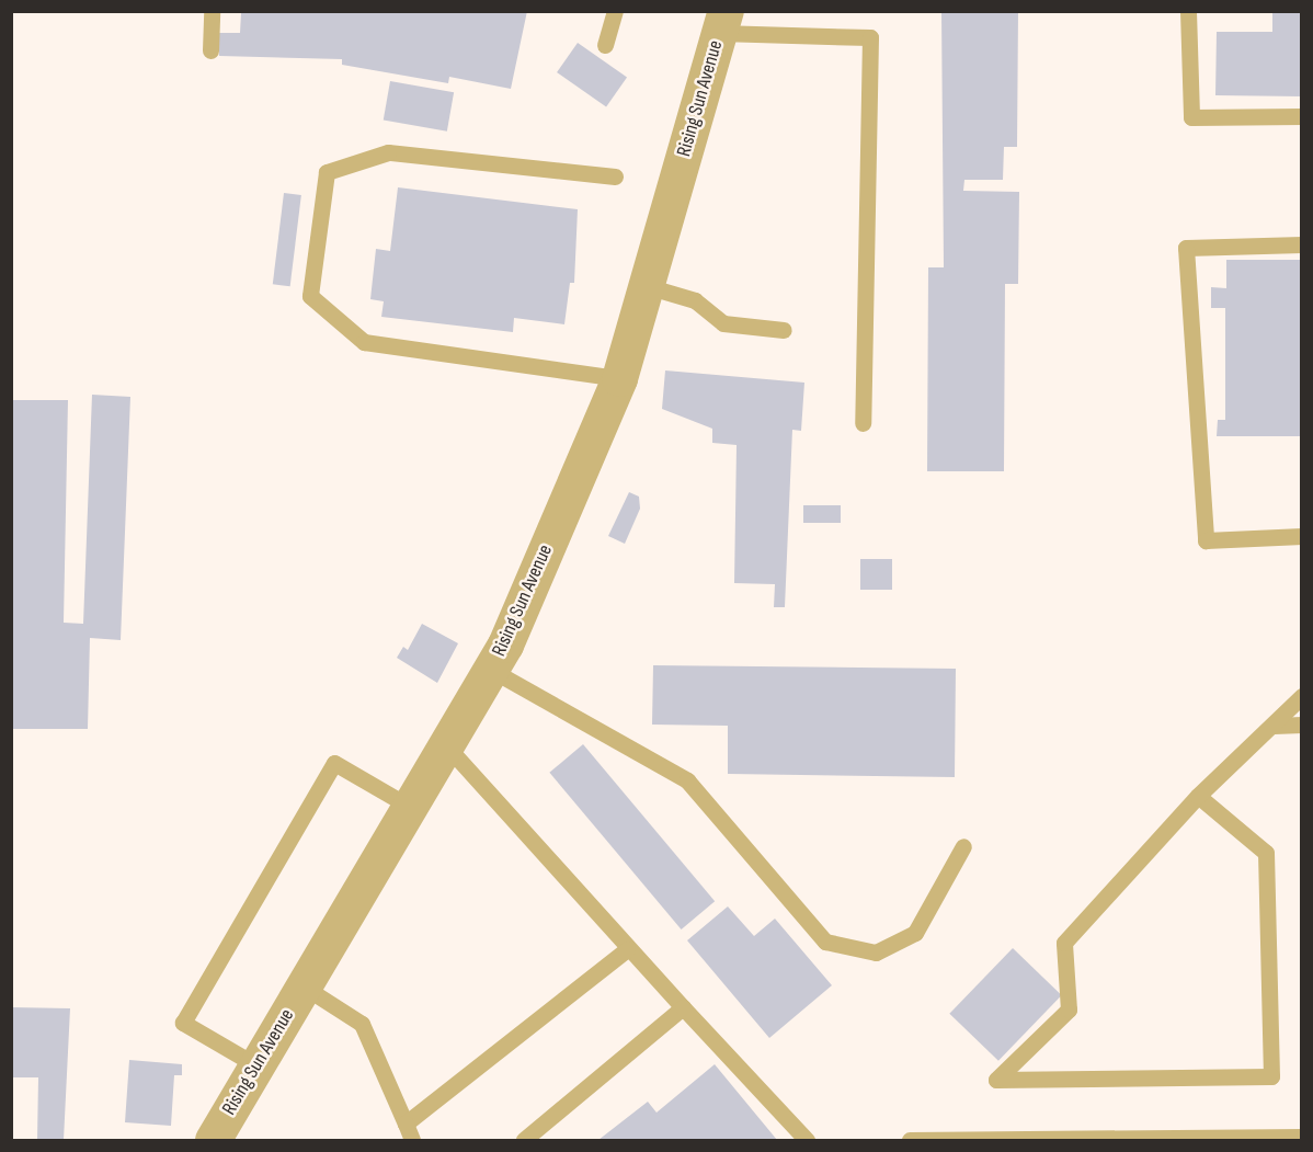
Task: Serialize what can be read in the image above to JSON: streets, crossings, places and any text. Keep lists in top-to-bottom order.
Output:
{
  "streets": {
    "street": ["Rising Sun Avenue"]
  }
}
